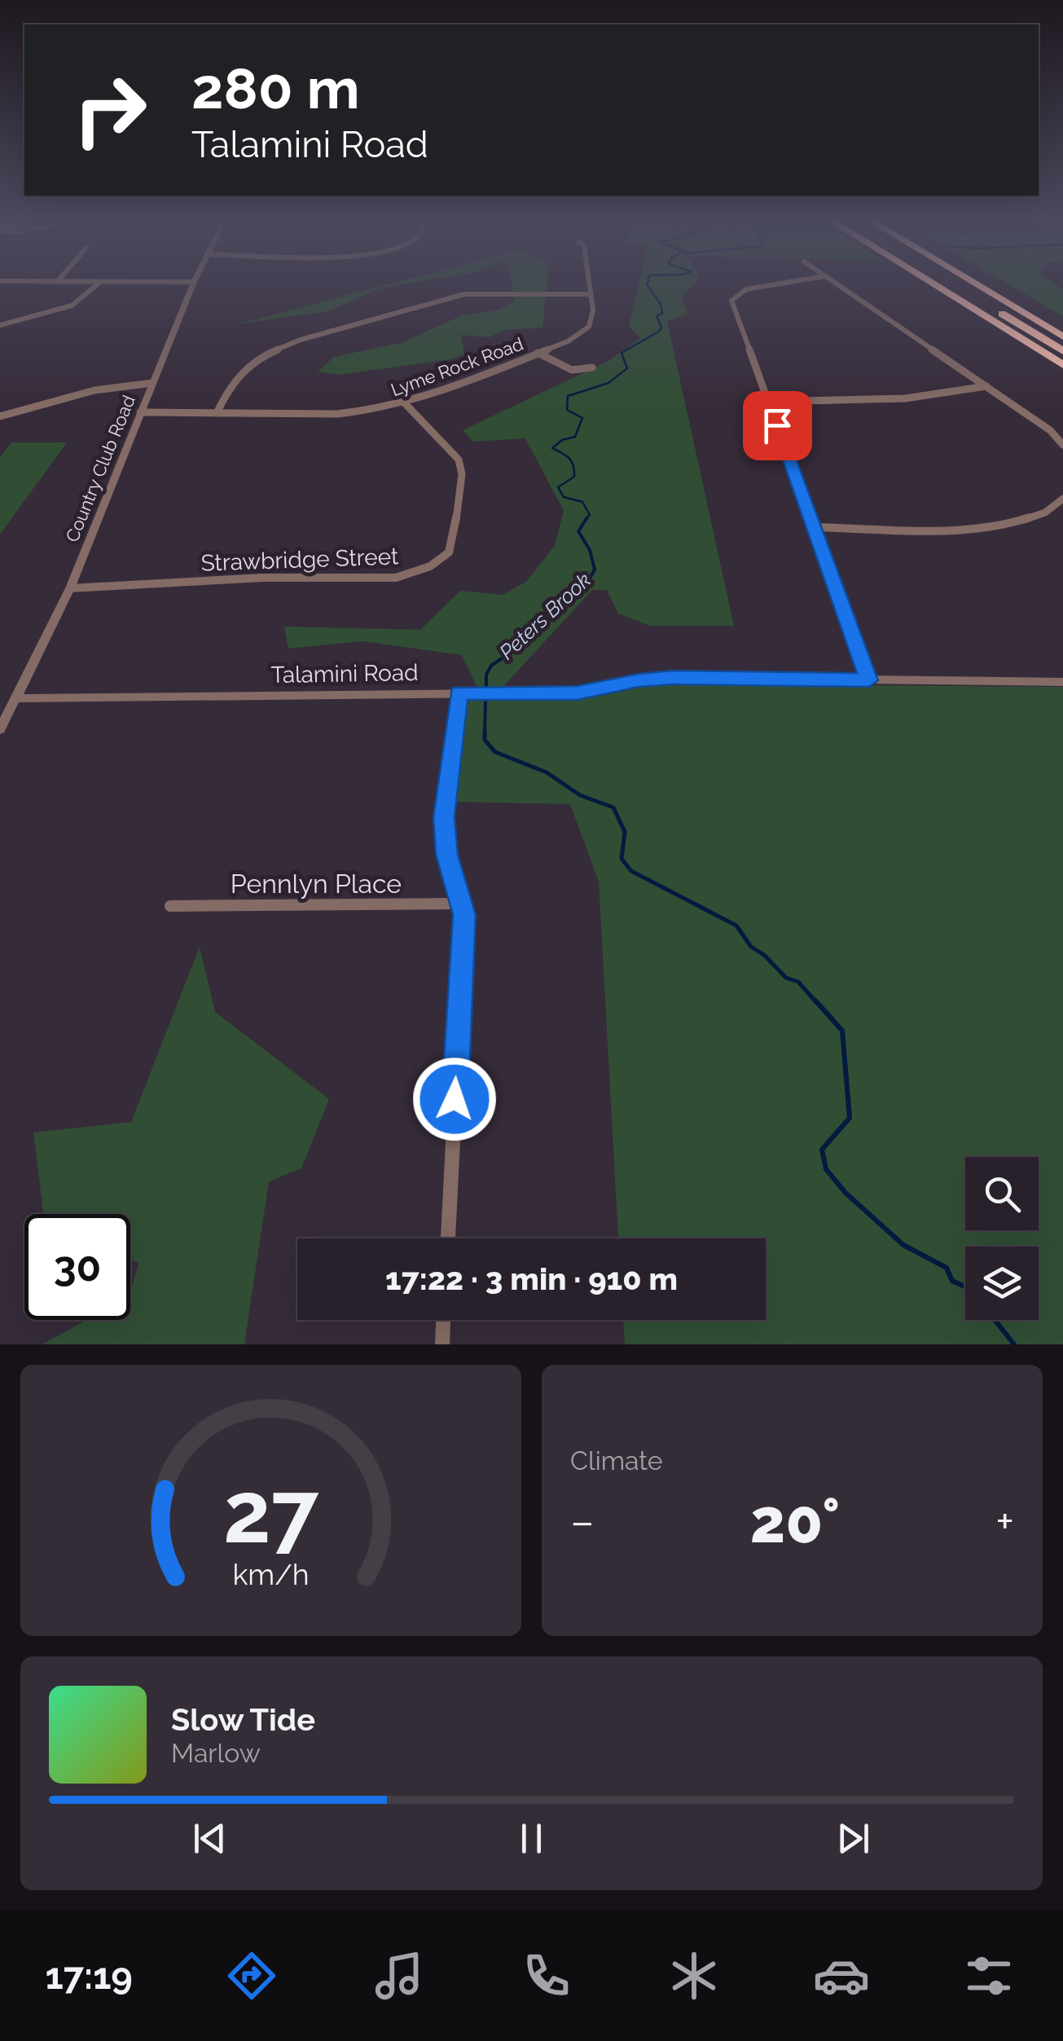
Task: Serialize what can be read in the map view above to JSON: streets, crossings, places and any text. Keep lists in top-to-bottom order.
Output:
{
  "streets": {
    "street": [
      "Lyme Rock Road",
      "Country Club Road",
      "Strawbridge Street",
      "Talamini Road",
      "Pennlyn Place"
    ]
  },
  "crossings": [
    ["Lyme Rock Road", "Country Club Road"],
    ["Lyme Rock Road", "Strawbridge Street"],
    ["Country Club Road", "Strawbridge Street"],
    ["Country Club Road", "Talamini Road"]
  ],
  "water": ["Peters Brook"],
  "page": {
    "turn": ["280 m", "Talamini Road"],
    "limit": "30",
    "trip": "17:22 · 3 min · 910 m",
    "tile": "Climate",
    "heat": ["−", "20°", "+"],
    "song": ["Slow Tide", "Marlow"],
    "tabs": "17:19",
    "gauge": ["27", "km/h"]
  }
}
